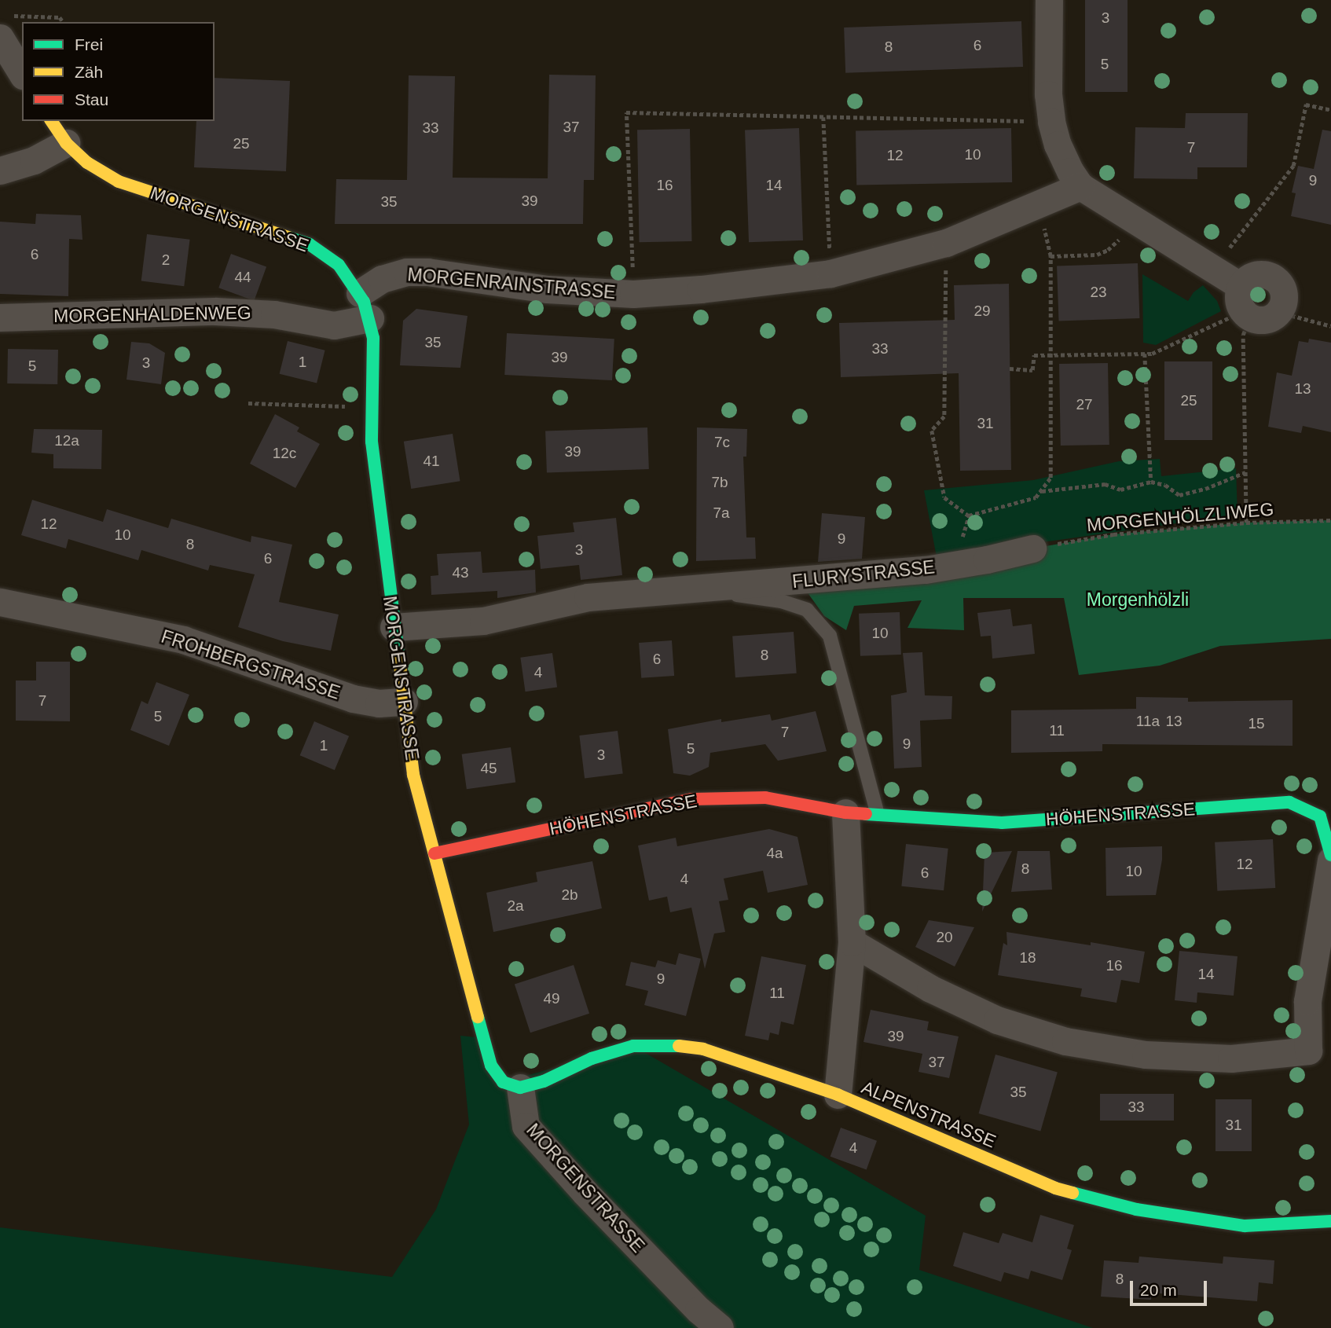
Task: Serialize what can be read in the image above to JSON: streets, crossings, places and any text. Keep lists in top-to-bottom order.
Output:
{
  "streets": {
    "street": [
      "MORGENSTRASSE",
      "MORGENRAINSTRASSE",
      "MORGENHALDENWEG",
      "FLURYSTRASSE",
      "FROHBERGSTRASSE",
      "HÖHENSTRASSE",
      "ALPENSTRASSE"
    ],
    "path": ["MORGENHÖLZLIWEG"]
  },
  "crossings": [
    ["MORGENSTRASSE", "MORGENRAINSTRASSE"],
    ["MORGENSTRASSE", "MORGENHALDENWEG"],
    ["MORGENSTRASSE", "FLURYSTRASSE"],
    ["MORGENSTRASSE", "FROHBERGSTRASSE"],
    ["MORGENSTRASSE", "HÖHENSTRASSE"],
    ["MORGENSTRASSE", "ALPENSTRASSE"],
    ["MORGENRAINSTRASSE", "MORGENHALDENWEG"],
    ["MORGENHÖLZLIWEG", "FLURYSTRASSE"],
    ["FLURYSTRASSE", "HÖHENSTRASSE"]
  ],
  "parks": ["Morgenhölzli"],
  "house_numbers": [
    "3",
    "6",
    "8",
    "5",
    "37",
    "33",
    "25",
    "7",
    "10",
    "12",
    "9",
    "16",
    "14",
    "39",
    "35",
    "6",
    "2",
    "44",
    "23",
    "29",
    "35",
    "33",
    "39",
    "1",
    "3",
    "5",
    "13",
    "25",
    "27",
    "31",
    "12a",
    "7c",
    "39",
    "12c",
    "41",
    "7b",
    "7a",
    "12",
    "10",
    "9",
    "8",
    "3",
    "6",
    "43",
    "10",
    "8",
    "6",
    "4",
    "7",
    "5",
    "11a",
    "13",
    "15",
    "11",
    "7",
    "9",
    "1",
    "5",
    "3",
    "45",
    "4a",
    "12",
    "8",
    "10",
    "6",
    "4",
    "2b",
    "2a",
    "20",
    "18",
    "16",
    "14",
    "9",
    "11",
    "49",
    "39",
    "37",
    "35",
    "33",
    "31",
    "4",
    "8"
  ],
  "legend": ["Frei", "Zäh", "Stau"],
  "scale_bar": "20 m"
}
